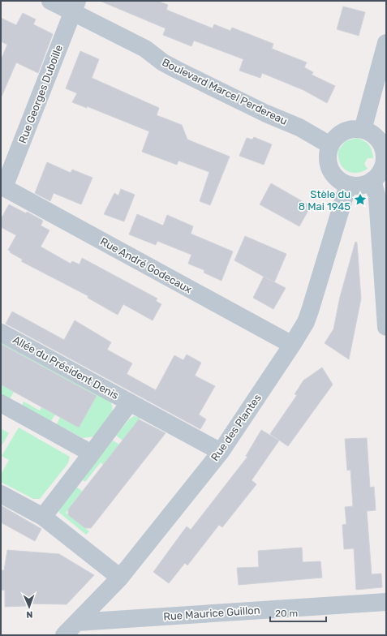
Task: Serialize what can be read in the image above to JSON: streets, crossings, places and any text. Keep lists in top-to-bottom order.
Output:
{
  "streets": {
    "street": [
      "Boulevard Marcel Perdereau",
      "Rue Georges Duboille",
      "Rue André Godecaux",
      "Allée du Président Denis",
      "Rue des Plantes",
      "Rue Maurice Guillon"
    ]
  },
  "crossings": [
    ["Boulevard Marcel Perdereau", "Rue Georges Duboille"],
    ["Boulevard Marcel Perdereau", "Rue des Plantes"],
    ["Rue Georges Duboille", "Rue André Godecaux"],
    ["Rue André Godecaux", "Rue des Plantes"],
    ["Allée du Président Denis", "Rue des Plantes"],
    ["Rue des Plantes", "Rue Maurice Guillon"]
  ],
  "places": {
    "place": ["Stèle du 8 Mai 1945"]
  },
  "scale_bar": "20 m",
  "north": "bottom"
}
